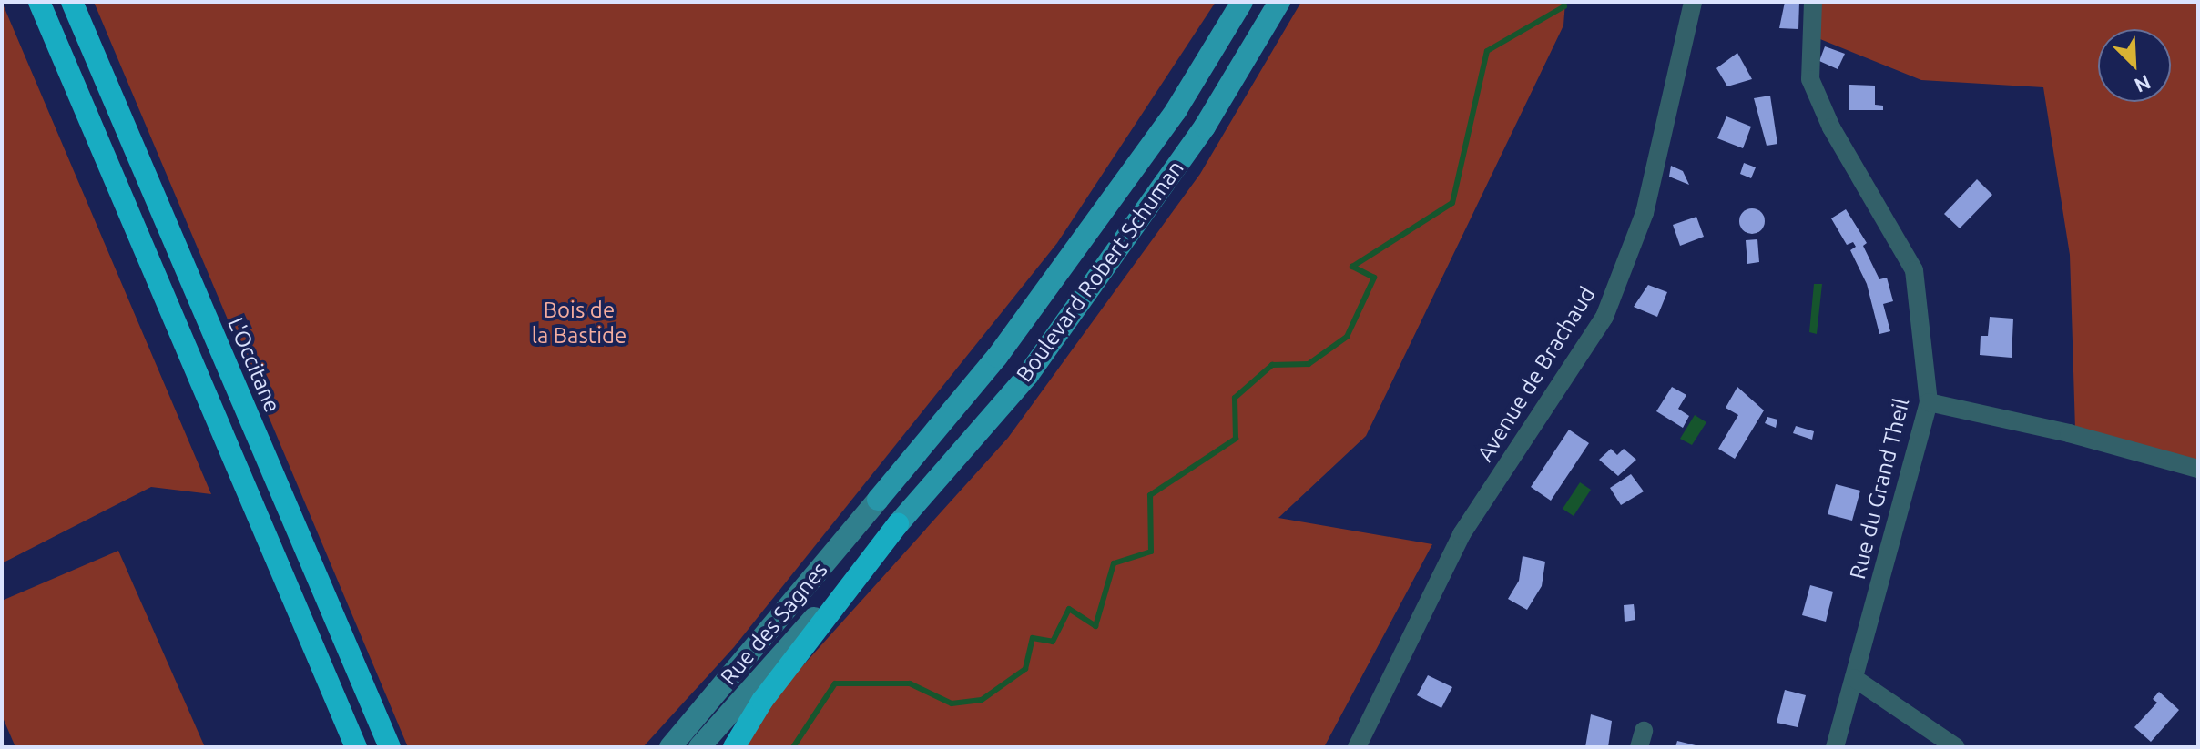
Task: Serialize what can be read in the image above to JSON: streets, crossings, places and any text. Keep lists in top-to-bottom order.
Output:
{
  "streets": {
    "highway": ["L'Occitane"],
    "main road": ["Boulevard Robert Schuman"],
    "street": ["Avenue de Brachaud", "Rue du Grand Theil", "Rue des Sagnes"]
  },
  "crossings": [
    ["Boulevard Robert Schuman", "Rue des Sagnes"]
  ],
  "parks": ["Bois de la Bastide"],
  "north": "bottom right"
}
